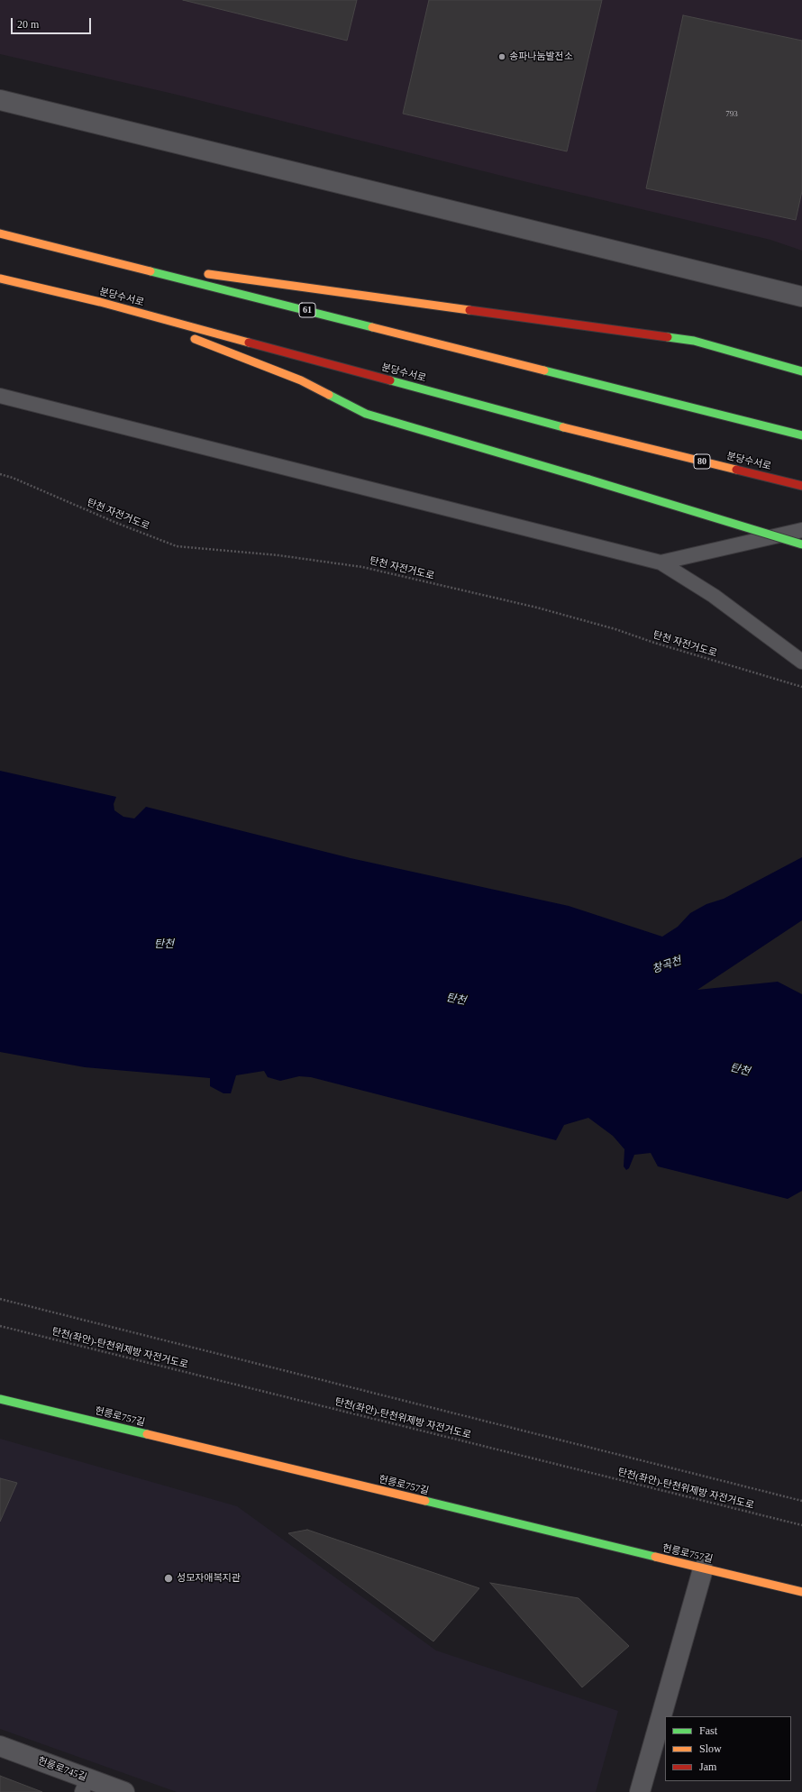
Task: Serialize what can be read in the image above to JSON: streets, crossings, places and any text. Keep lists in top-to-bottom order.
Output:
{
  "streets": {
    "main road": [
      "분당수서로",
      "61",
      "80",
      "헌릉로757길"
    ],
    "street": ["헌릉로745길"],
    "path": ["탄천 자전거도로", "탄천(좌안)-탄천위제방 자전거도로"]
  },
  "water": ["탄천", "창곡천"],
  "places": ["송파나눔발전소", "성모자애복지관"],
  "house_numbers": ["793"],
  "legend": ["Fast", "Slow", "Jam"],
  "scale_bar": "20 m"
}
